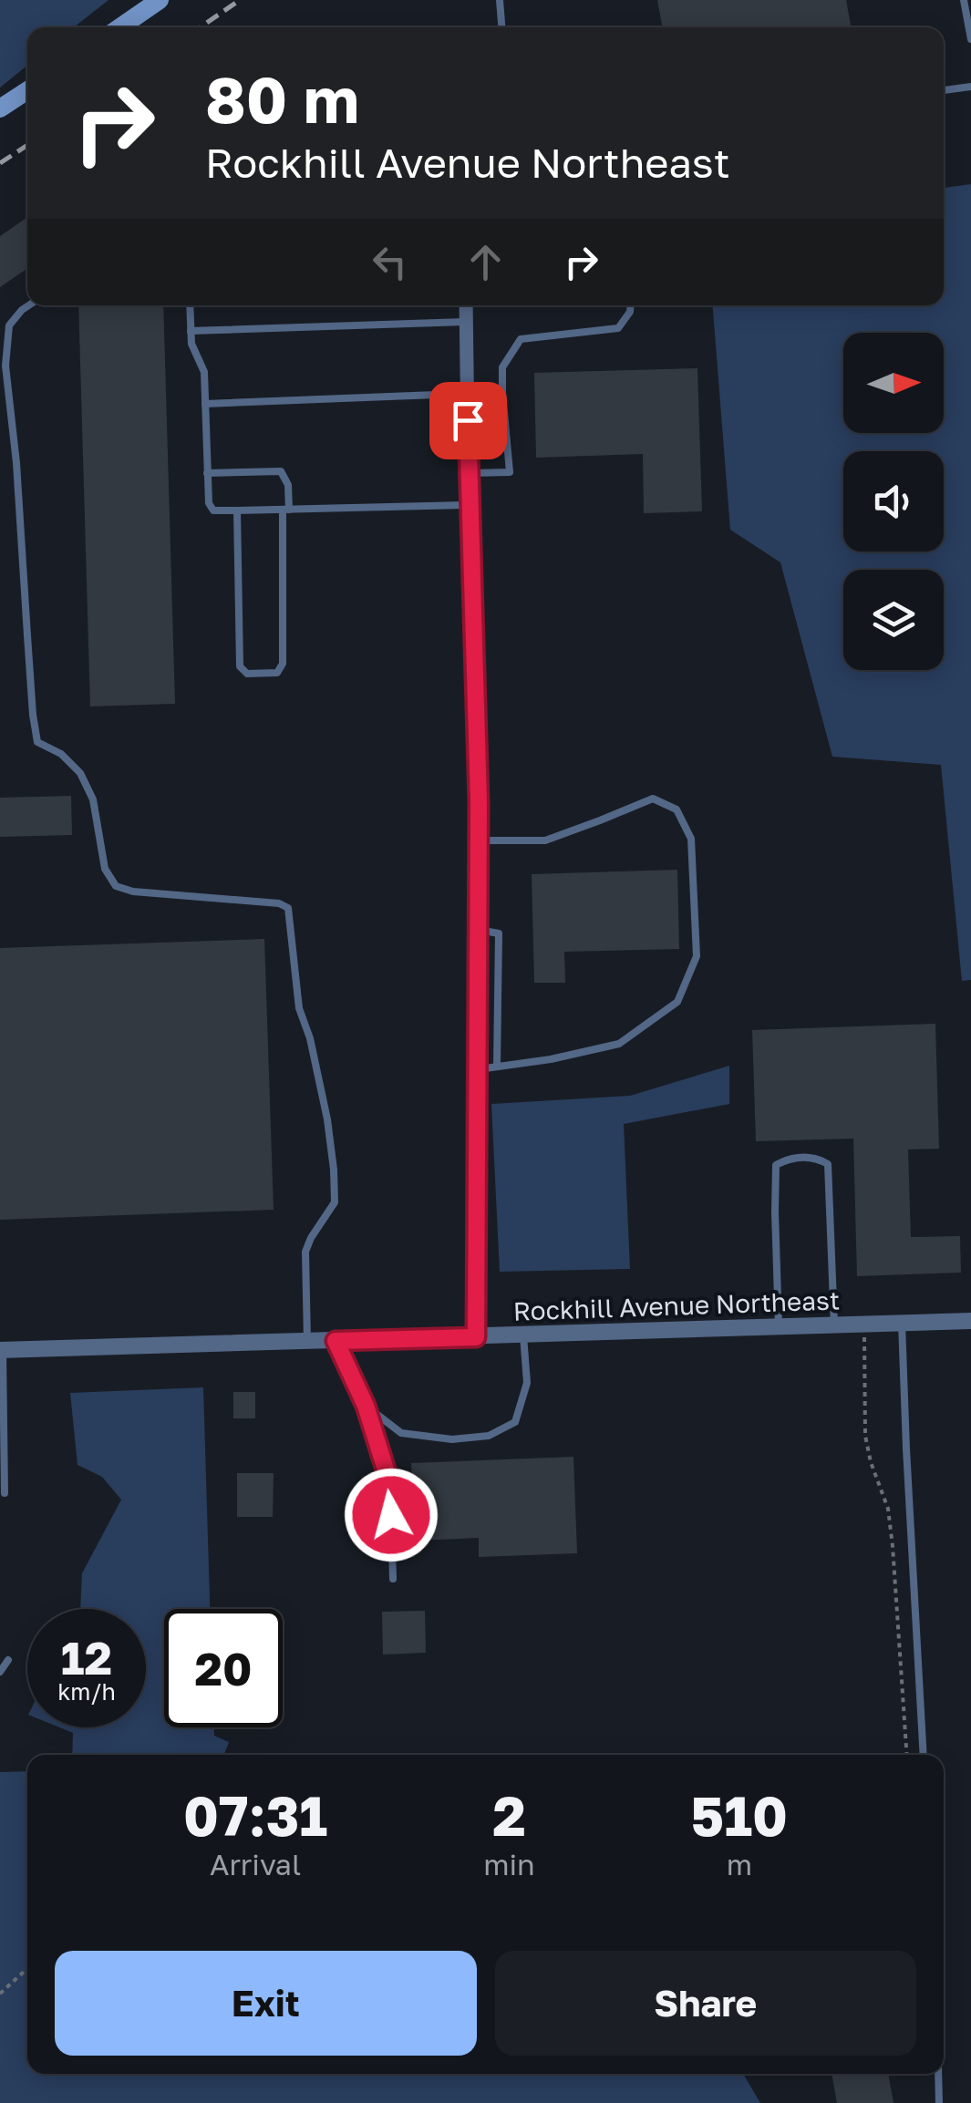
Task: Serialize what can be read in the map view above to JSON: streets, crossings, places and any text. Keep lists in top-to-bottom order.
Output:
{
  "streets": {
    "street": ["Rockhill Avenue Northeast"]
  },
  "north": "right",
  "page": {
    "turn": ["80 m", "Rockhill Avenue Northeast"],
    "speed": "12 km/h",
    "limit": "20",
    "eta": [
      "07:31",
      "Arrival",
      "2",
      "min",
      "510",
      "m"
    ],
    "buttons": ["Exit", "Share"]
  }
}
